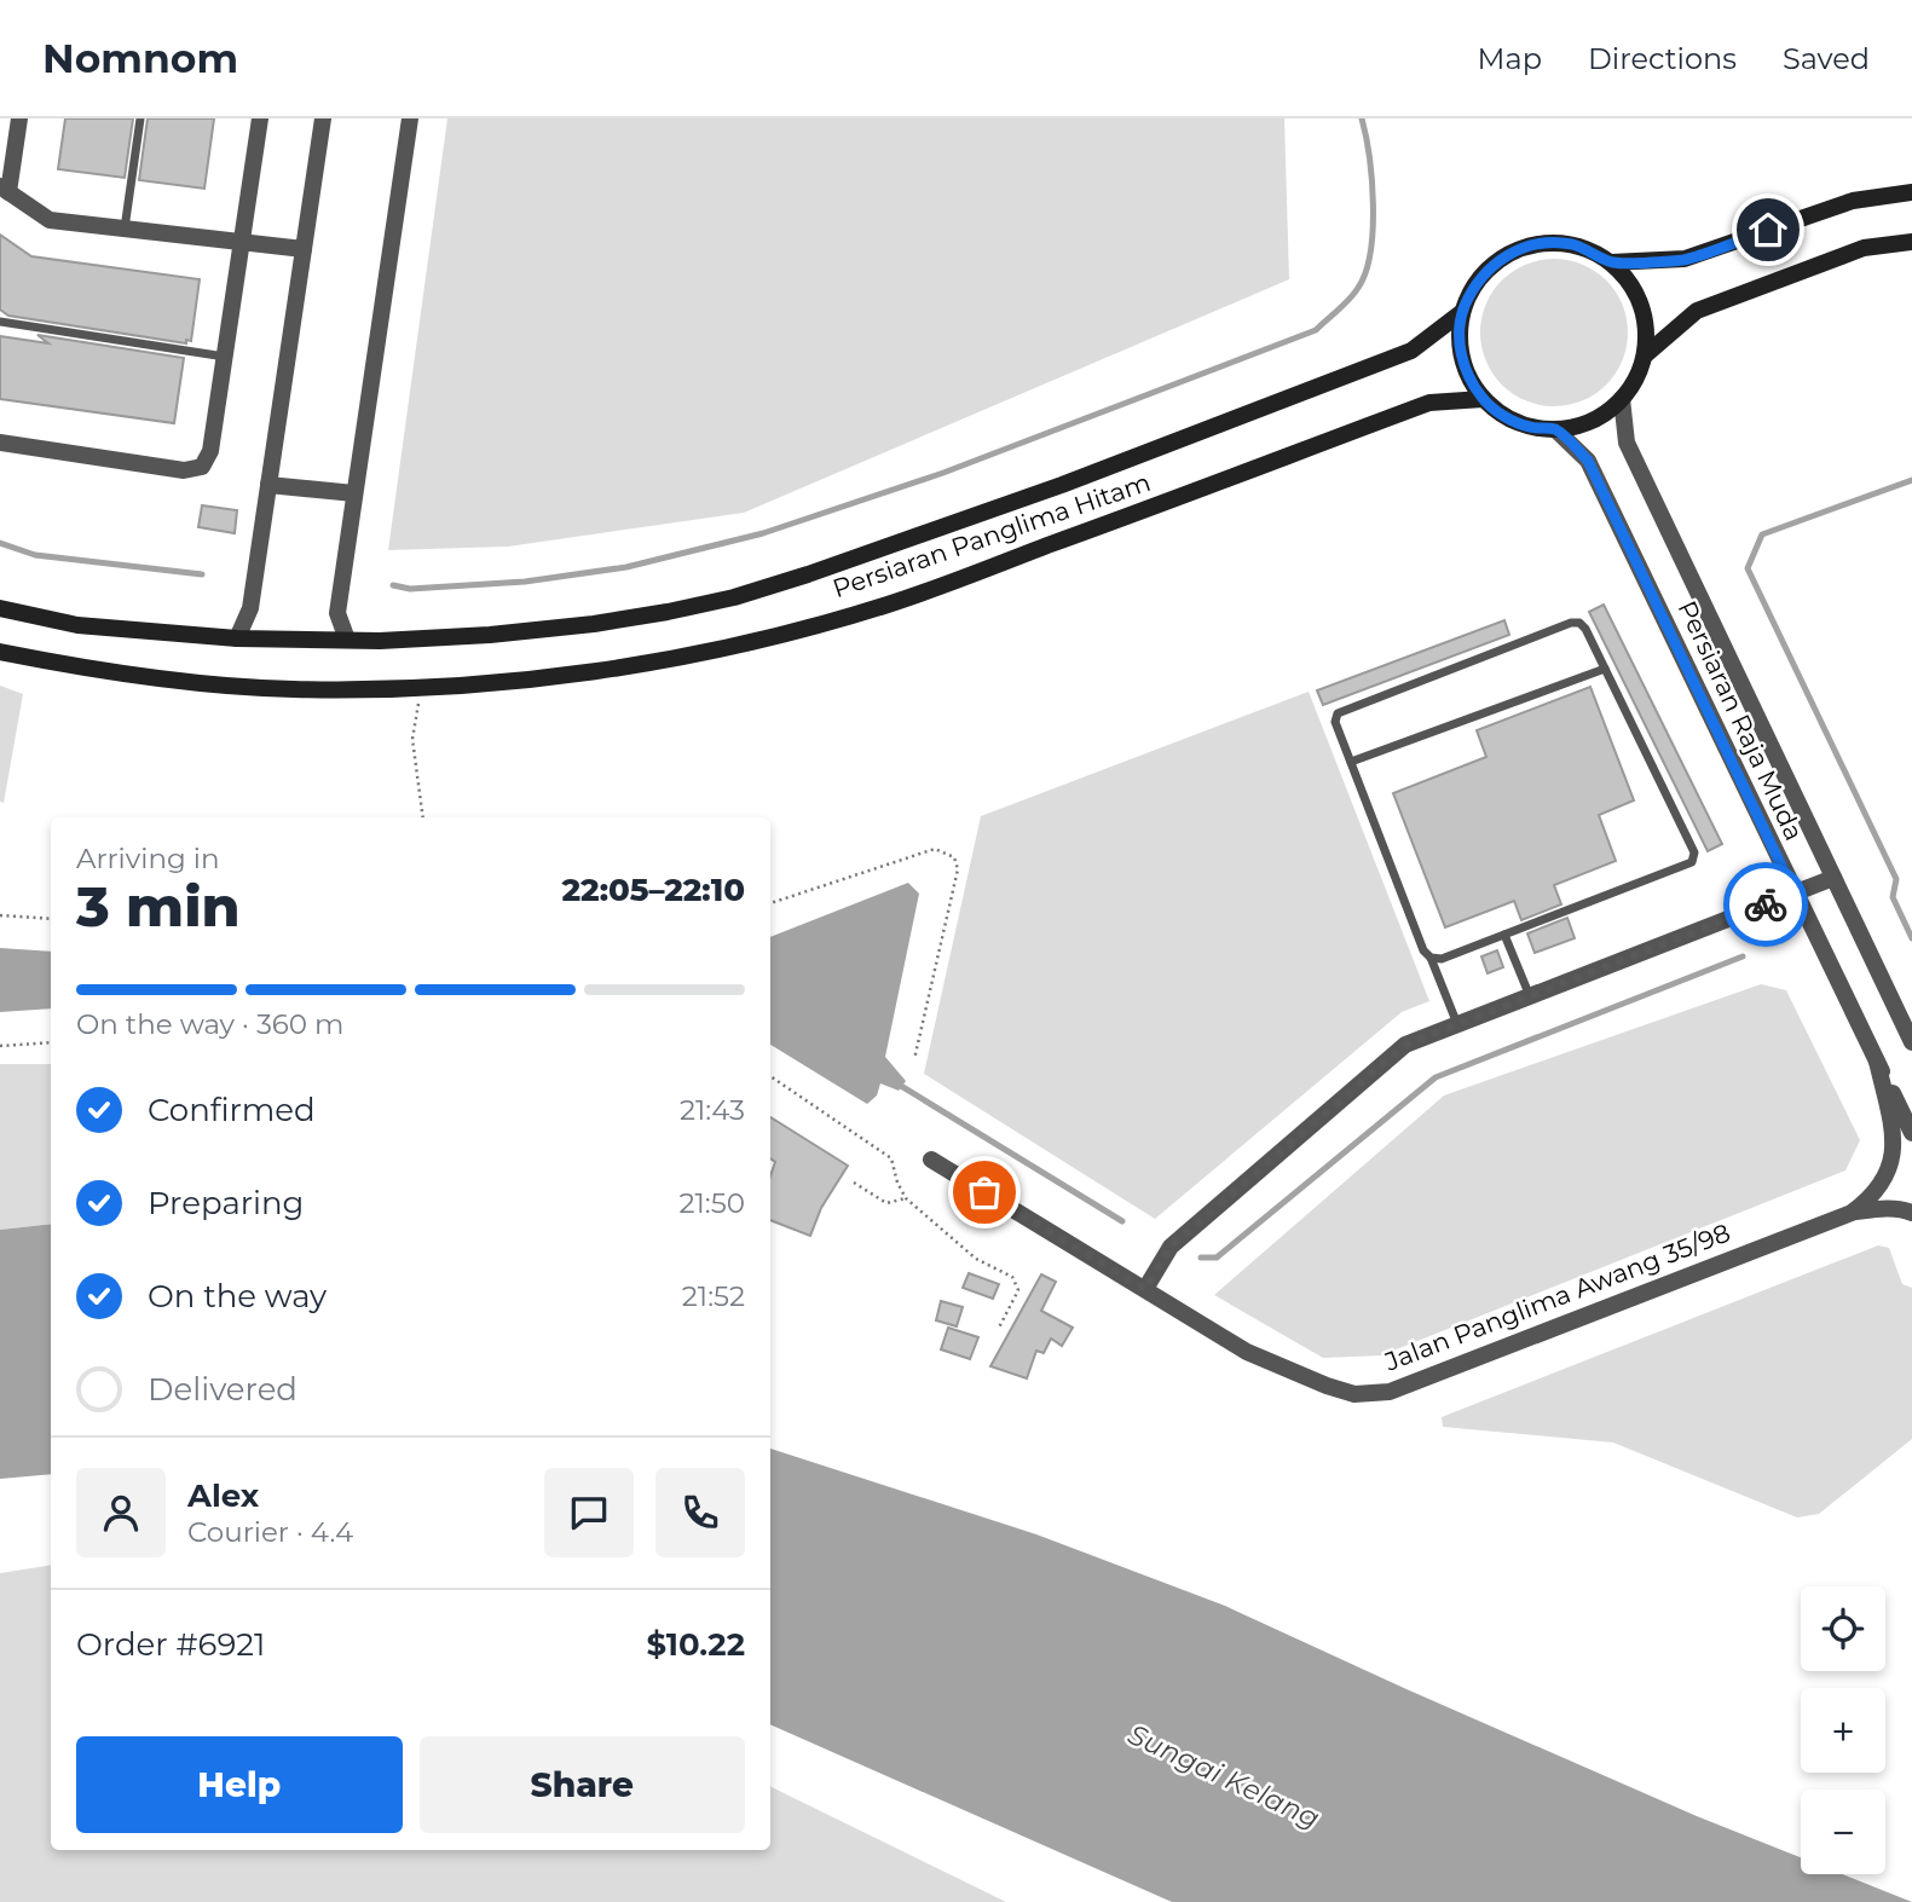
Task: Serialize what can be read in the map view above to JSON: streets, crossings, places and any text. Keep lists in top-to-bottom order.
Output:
{
  "streets": {
    "main road": ["Persiaran Panglima Hitam"],
    "street": ["Persiaran Raja Muda", "Jalan Panglima Awang 35/98"]
  },
  "crossings": [
    ["Persiaran Panglima Hitam", "Persiaran Raja Muda"]
  ],
  "water": ["Sungai Kelang"],
  "page": {
    "header": "Nomnom",
    "nav": ["Map", "Directions", "Saved"],
    "heading": ["3 min", "Arriving in", "22:05–22:10"],
    "panel": [
      "Alex",
      "Courier · 4.4",
      "Order #6921",
      "$10.22"
    ],
    "bar": "On the way · 360 m",
    "list": [
      ["Confirmed", "21:43"],
      ["Preparing", "21:50"],
      ["On the way", "21:52"],
      "Delivered"
    ],
    "map_buttons": ["+", "−"],
    "buttons": ["Help", "Share"]
  }
}
